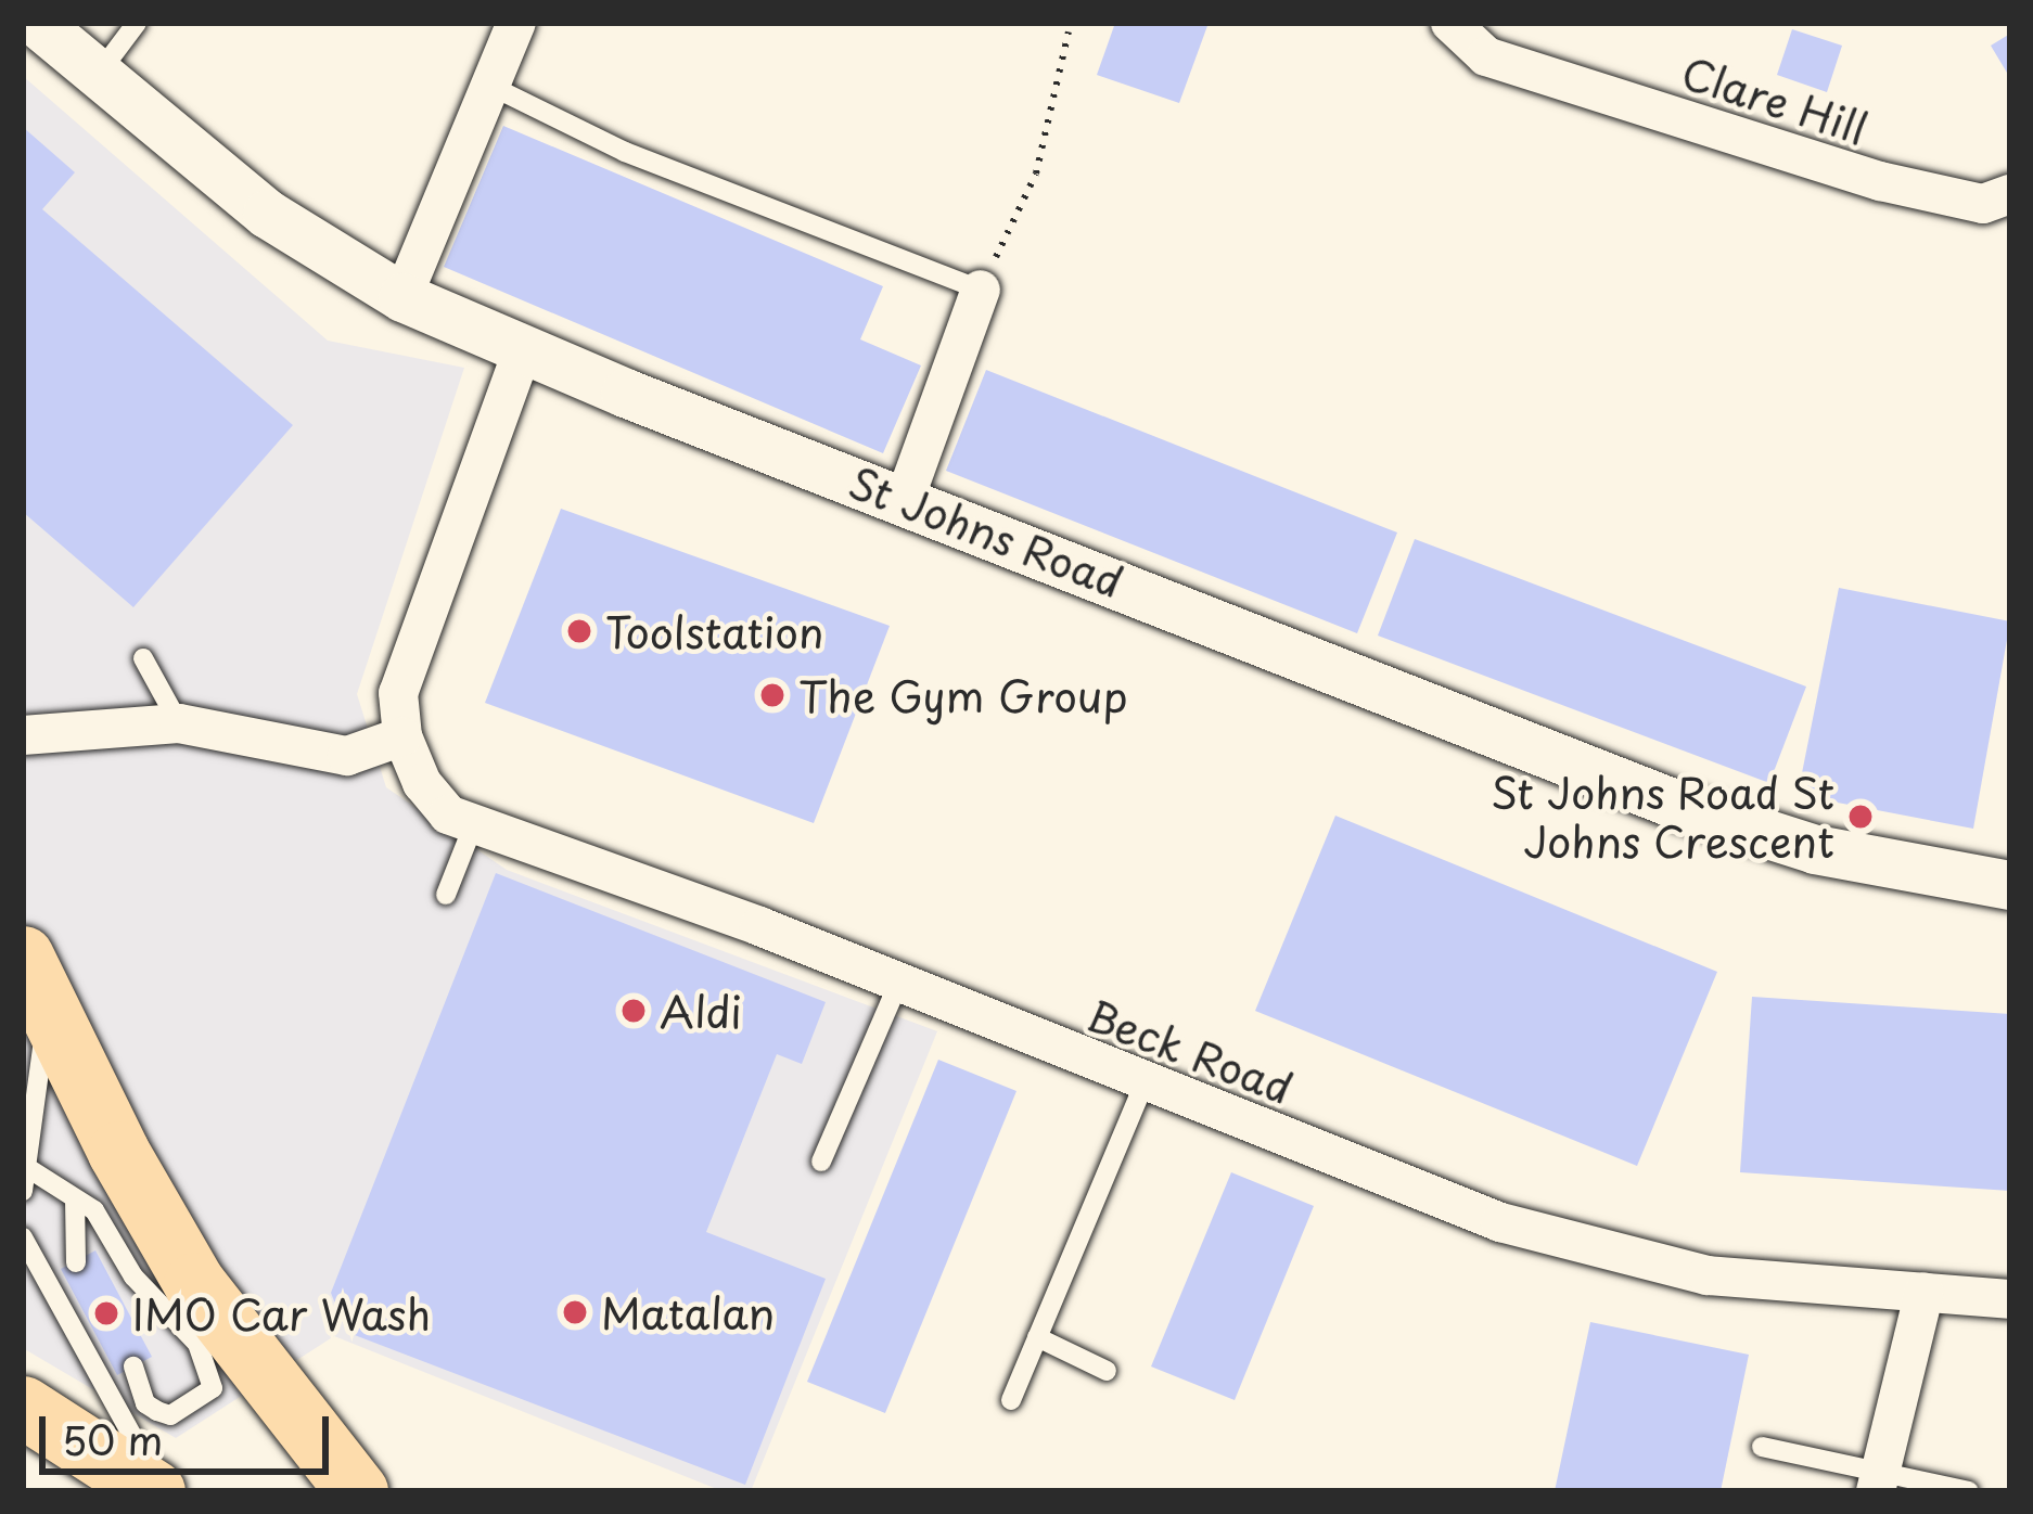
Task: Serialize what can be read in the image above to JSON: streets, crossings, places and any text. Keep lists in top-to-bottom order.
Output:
{
  "streets": {
    "street": ["Clare Hill", "St Johns Road", "Beck Road"]
  },
  "places": [
    "Toolstation",
    "The Gym Group",
    "St Johns Road St Johns Crescent",
    "Aldi",
    "Matalan",
    "IMO Car Wash"
  ],
  "scale_bar": "50 m"
}
